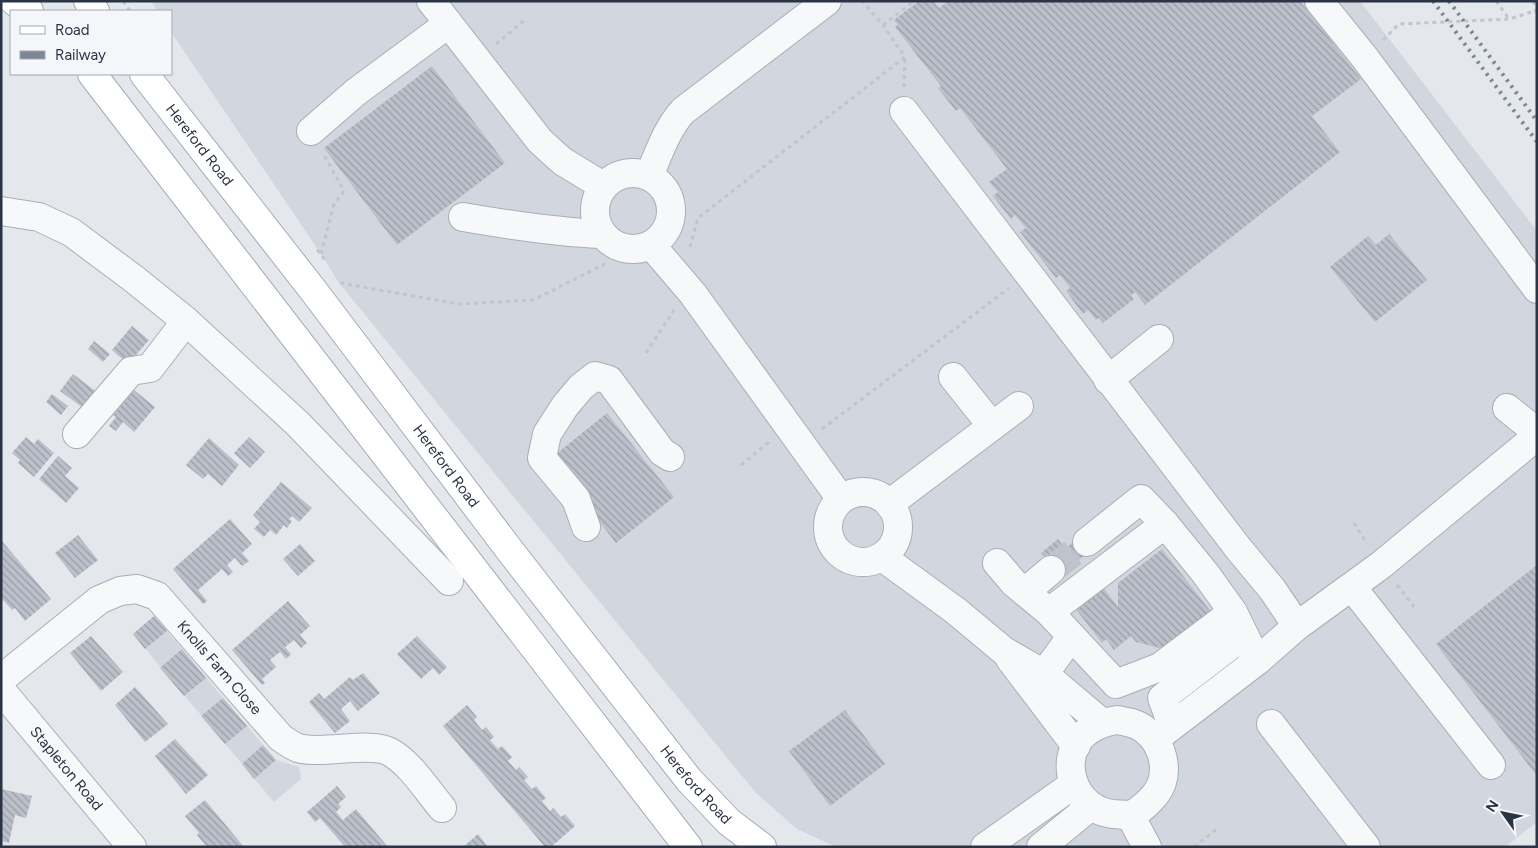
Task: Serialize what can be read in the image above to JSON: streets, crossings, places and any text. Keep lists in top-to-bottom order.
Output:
{
  "streets": {
    "main road": ["Hereford Road"],
    "street": ["Knolls Farm Close", "Stapleton Road"]
  },
  "legend": ["Road", "Railway"],
  "north": "top left"
}
